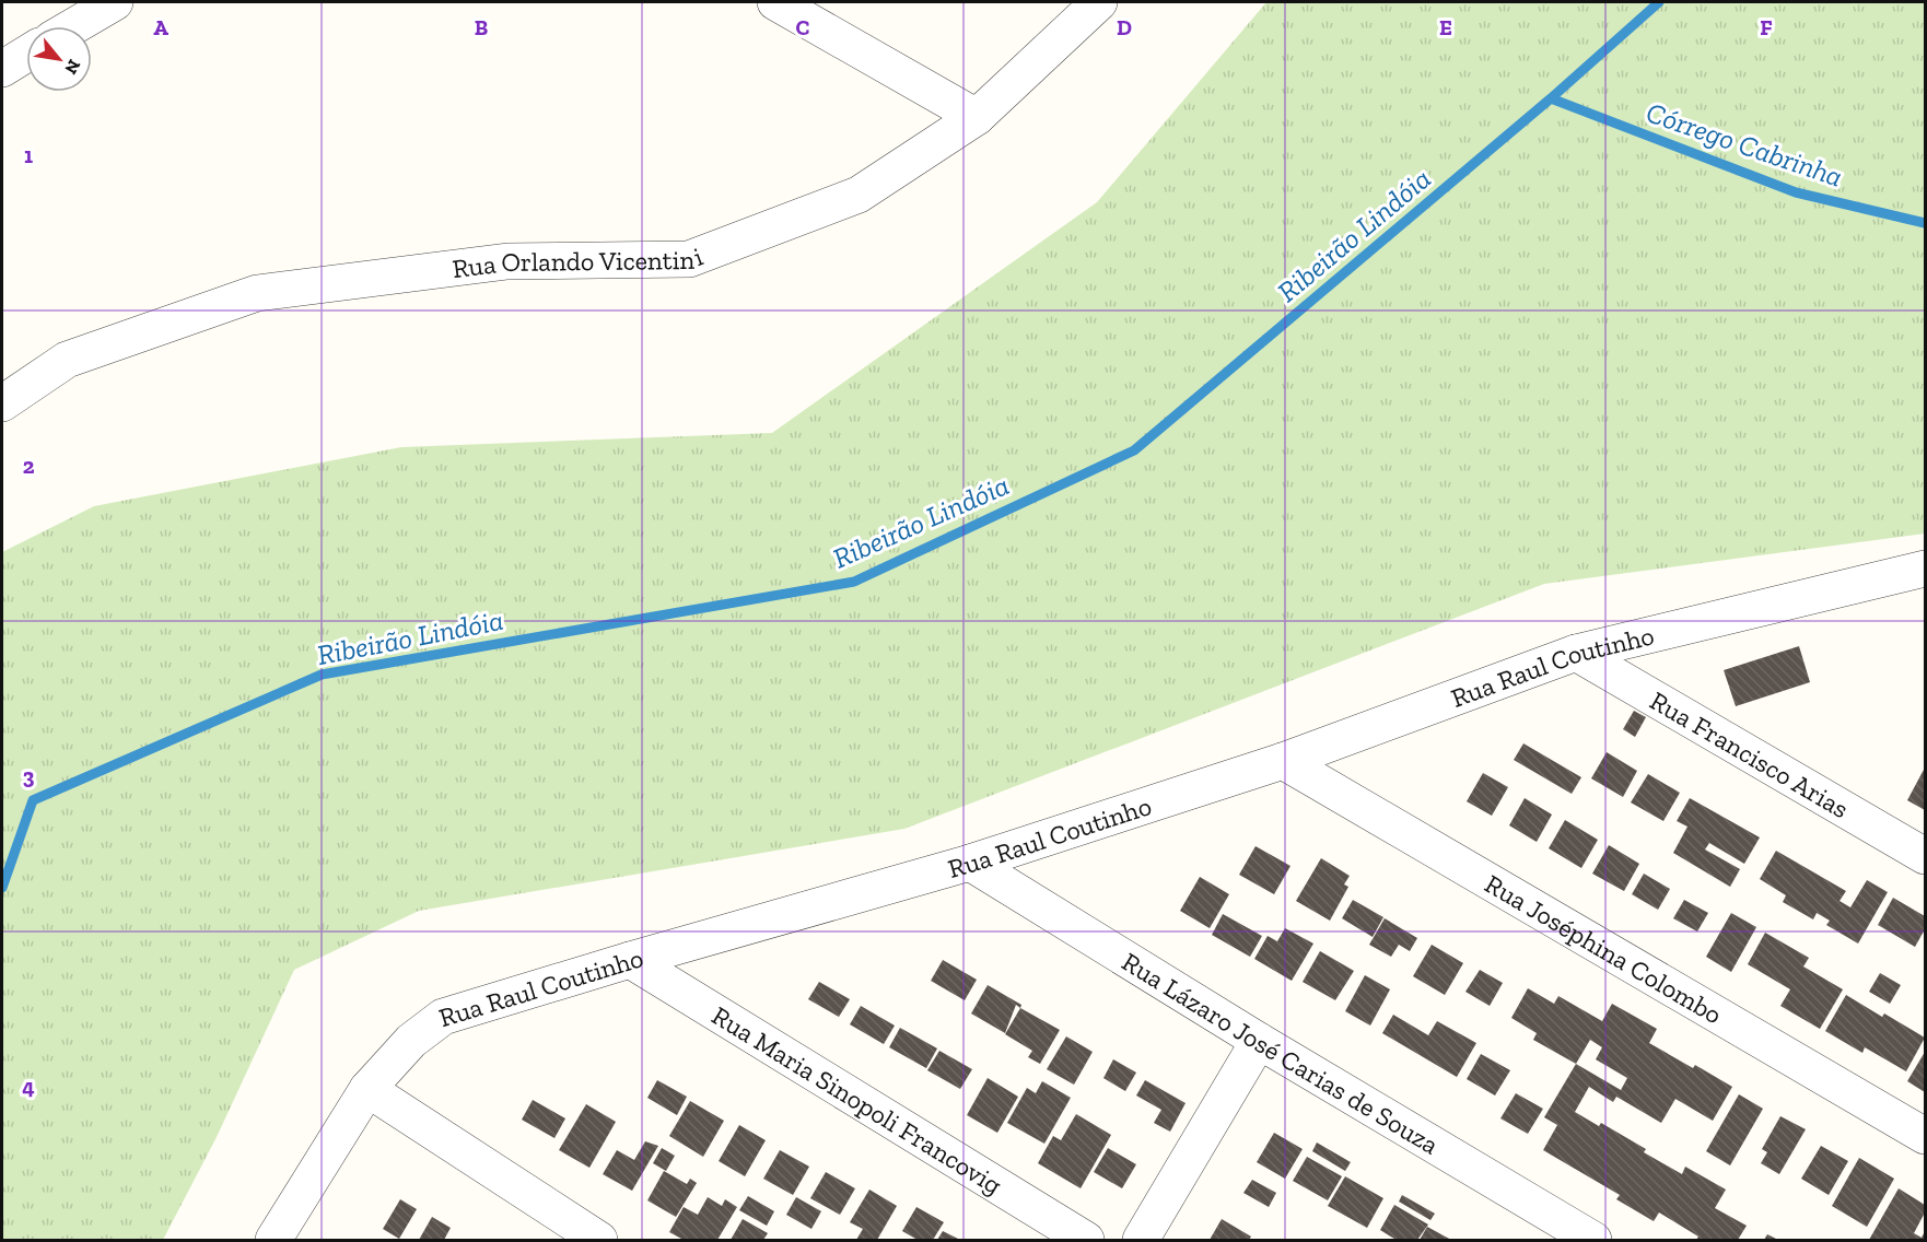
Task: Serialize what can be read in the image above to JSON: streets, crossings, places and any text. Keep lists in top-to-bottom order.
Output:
{
  "streets": {
    "street": [
      "Rua Orlando Vicentini",
      "Rua Raul Coutinho",
      "Rua Francisco Arias",
      "Rua Joséphina Colombo",
      "Rua Lázaro José Carias de Souza",
      "Rua Maria Sinopoli Francovig"
    ]
  },
  "crossings": [
    ["Rua Raul Coutinho", "Rua Francisco Arias"],
    ["Rua Raul Coutinho", "Rua Joséphina Colombo"],
    ["Rua Raul Coutinho", "Rua Lázaro José Carias de Souza"],
    ["Rua Raul Coutinho", "Rua Maria Sinopoli Francovig"]
  ],
  "water": ["Córrego Cabrinha", "Ribeirão Lindóia"],
  "north": "bottom right",
  "grid": {
    "columns": [
      "A",
      "B",
      "C",
      "D",
      "E",
      "F"
    ],
    "rows": [
      "1",
      "2",
      "3",
      "4"
    ]
  }
}
